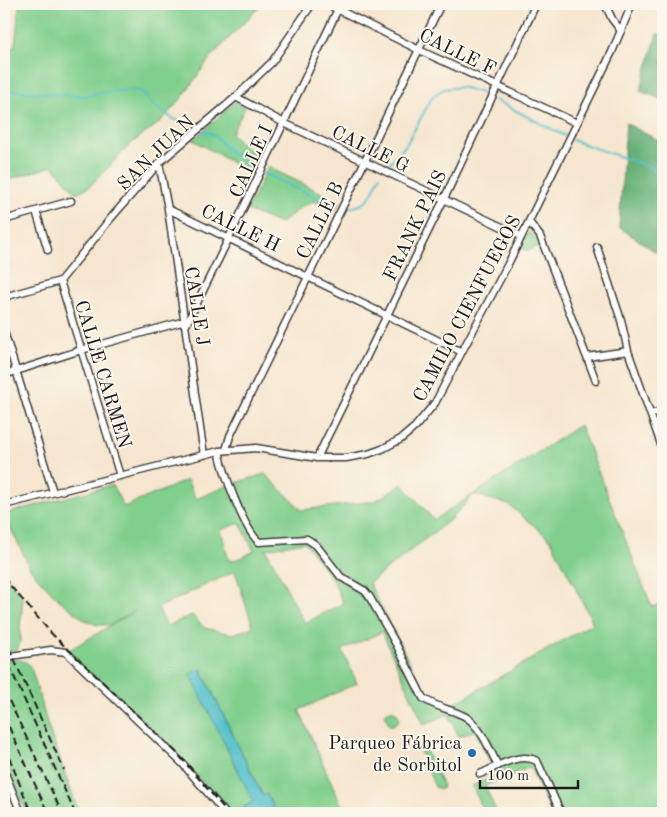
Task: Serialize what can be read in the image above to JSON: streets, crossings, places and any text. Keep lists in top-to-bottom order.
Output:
{
  "streets": {
    "street": [
      "CALLE F",
      "CALLE G",
      "SAN JUAN",
      "CALLE I",
      "CALLE B",
      "FRANK PAIS",
      "CALLE H",
      "CALLE J",
      "CAMILO CIENFUEGOS",
      "CALLE CARMEN"
    ]
  },
  "crossings": [
    ["CALLE F", "CALLE I"],
    ["CALLE F", "CALLE B"],
    ["CALLE F", "FRANK PAIS"],
    ["CALLE F", "CAMILO CIENFUEGOS"],
    ["CALLE G", "SAN JUAN"],
    ["CALLE G", "CALLE I"],
    ["CALLE G", "CALLE B"],
    ["CALLE G", "FRANK PAIS"],
    ["CALLE G", "CAMILO CIENFUEGOS"],
    ["SAN JUAN", "CALLE J"],
    ["SAN JUAN", "CALLE CARMEN"],
    ["CALLE I", "CALLE H"],
    ["CALLE I", "CALLE J"],
    ["CALLE B", "CALLE H"],
    ["CALLE B", "CAMILO CIENFUEGOS"],
    ["FRANK PAIS", "CALLE H"],
    ["FRANK PAIS", "CAMILO CIENFUEGOS"],
    ["CALLE H", "CALLE J"],
    ["CALLE H", "CAMILO CIENFUEGOS"],
    ["CALLE J", "CAMILO CIENFUEGOS"],
    ["CAMILO CIENFUEGOS", "CALLE CARMEN"]
  ],
  "places": ["Parqueo Fábrica de Sorbitol"],
  "scale_bar": "100 m"
}
